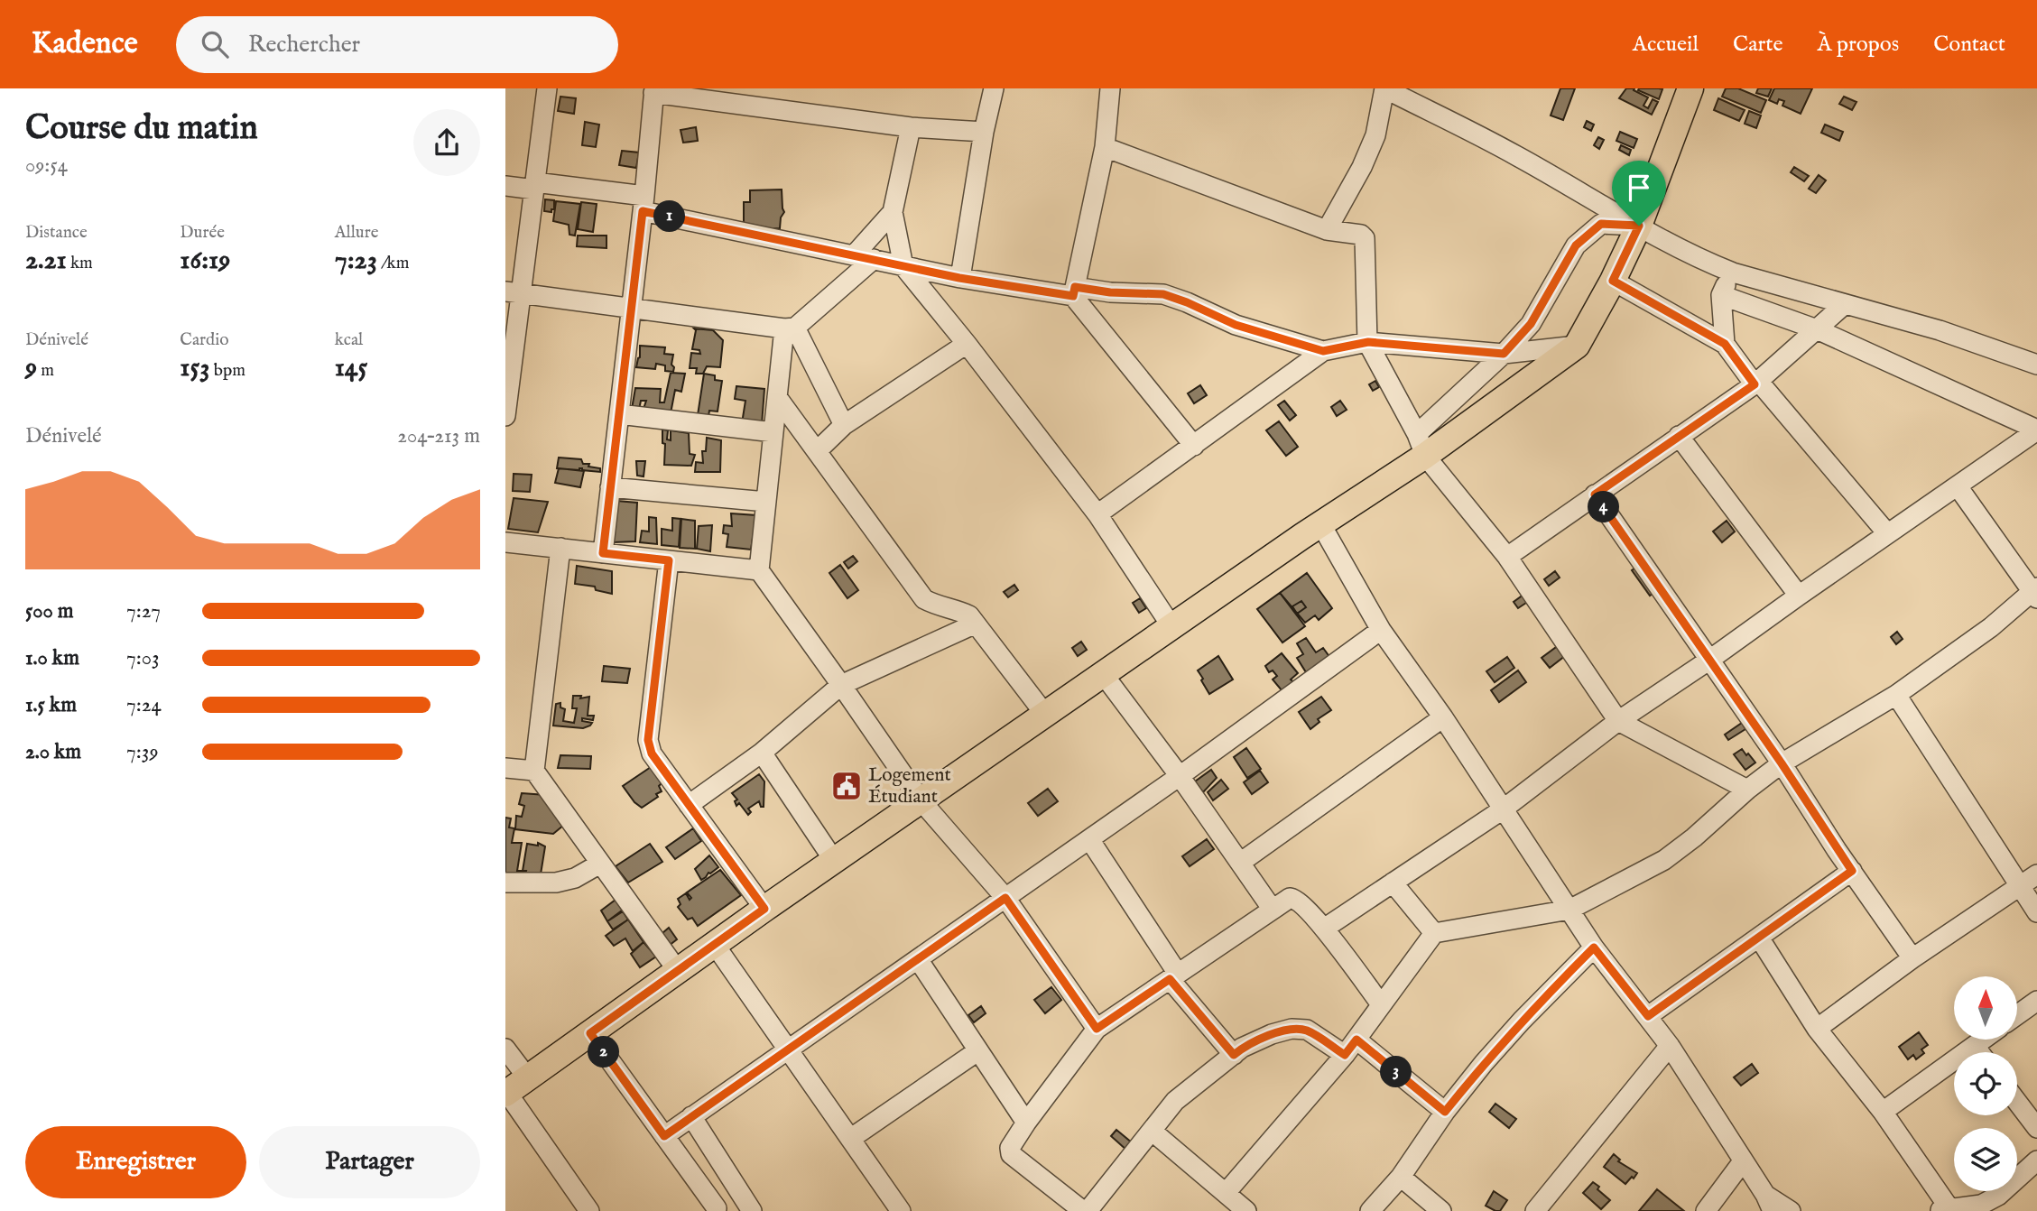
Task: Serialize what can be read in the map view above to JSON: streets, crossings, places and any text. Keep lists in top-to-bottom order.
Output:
{
  "places": {
    "public building": ["Logement Étudiant"]
  },
  "north": "top",
  "page": {
    "header": "Kadence",
    "search": "Rechercher",
    "nav": [
      "Accueil",
      "Carte",
      "À propos",
      "Contact"
    ],
    "heading": ["Course du matin", "09:54"],
    "stats": [
      ["Distance", "2.21 km"],
      ["Durée", "16:19"],
      ["Allure", "7:23 /km"],
      ["Dénivelé", "9 m"],
      ["Cardio", "153 bpm"],
      ["kcal", "145"]
    ],
    "pins": [
      "1",
      "4",
      "2",
      "3"
    ],
    "chart": ["Dénivelé", "204–213 m"],
    "list": [
      {
        "name": "500 m",
        "note": "7:27"
      },
      {
        "name": "1.0 km",
        "note": "7:03"
      },
      {
        "name": "1.5 km",
        "note": "7:24"
      },
      {
        "name": "2.0 km",
        "note": "7:39"
      }
    ],
    "buttons": ["Enregistrer", "Partager"]
  }
}
